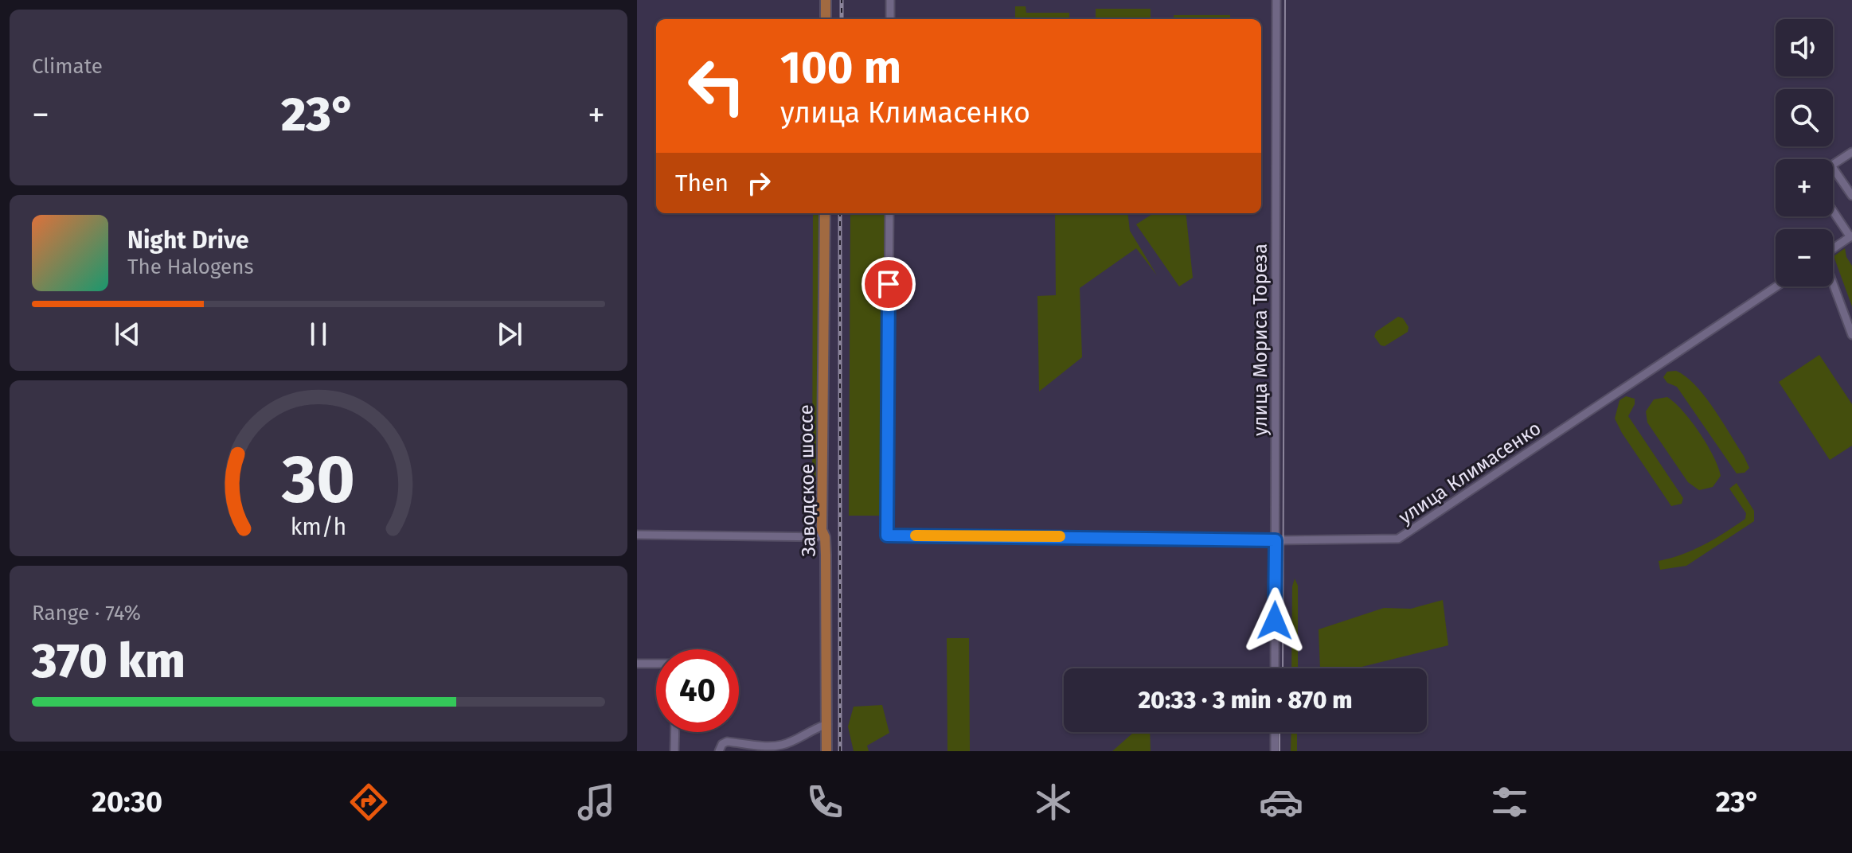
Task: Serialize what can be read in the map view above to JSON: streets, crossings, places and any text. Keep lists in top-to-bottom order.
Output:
{
  "streets": {
    "main road": ["Заводское шоссе"],
    "street": ["улица Мориса Тореза", "улица Климасенко"]
  },
  "crossings": [
    ["улица Мориса Тореза", "улица Климасенко"]
  ],
  "page": {
    "tile": [
      "Climate",
      ["Range · 74%", "370 km"]
    ],
    "map_buttons": ["+", "−"],
    "turn": ["100 m", "улица Климасенко"],
    "heat": ["−", "23°", "+"],
    "then": "Then",
    "song": ["Night Drive", "The Halogens"],
    "limit": "40",
    "trip": "20:33 · 3 min · 870 m",
    "tabs": ["20:30", "23°"],
    "gauge": ["30", "km/h"]
  }
}
